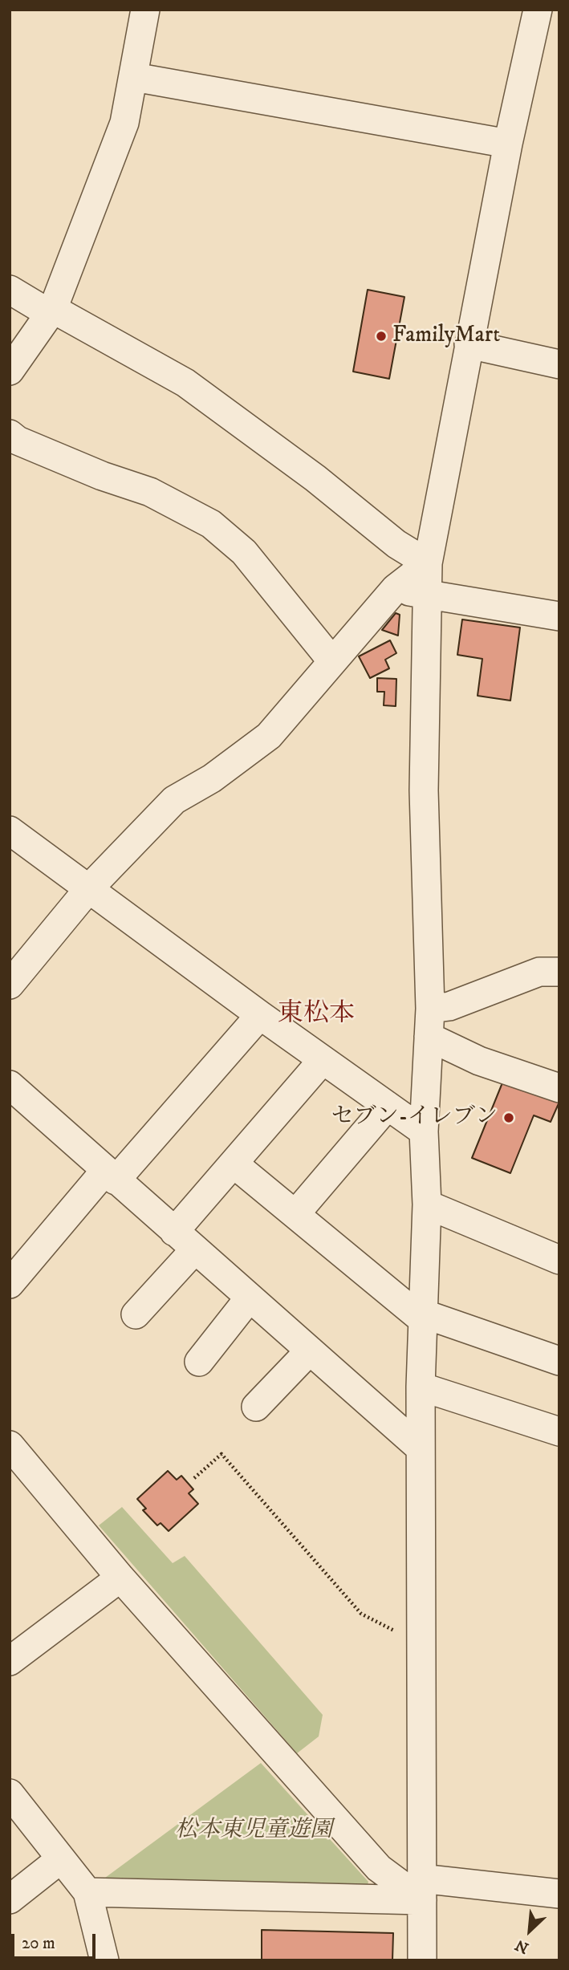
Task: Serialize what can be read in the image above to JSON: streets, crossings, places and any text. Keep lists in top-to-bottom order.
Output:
{
  "districts": ["東松本"],
  "parks": ["松本東児童遊園"],
  "places": ["FamilyMart", "セブン-イレブン"],
  "scale_bar": "20 m",
  "north": "bottom left"
}
